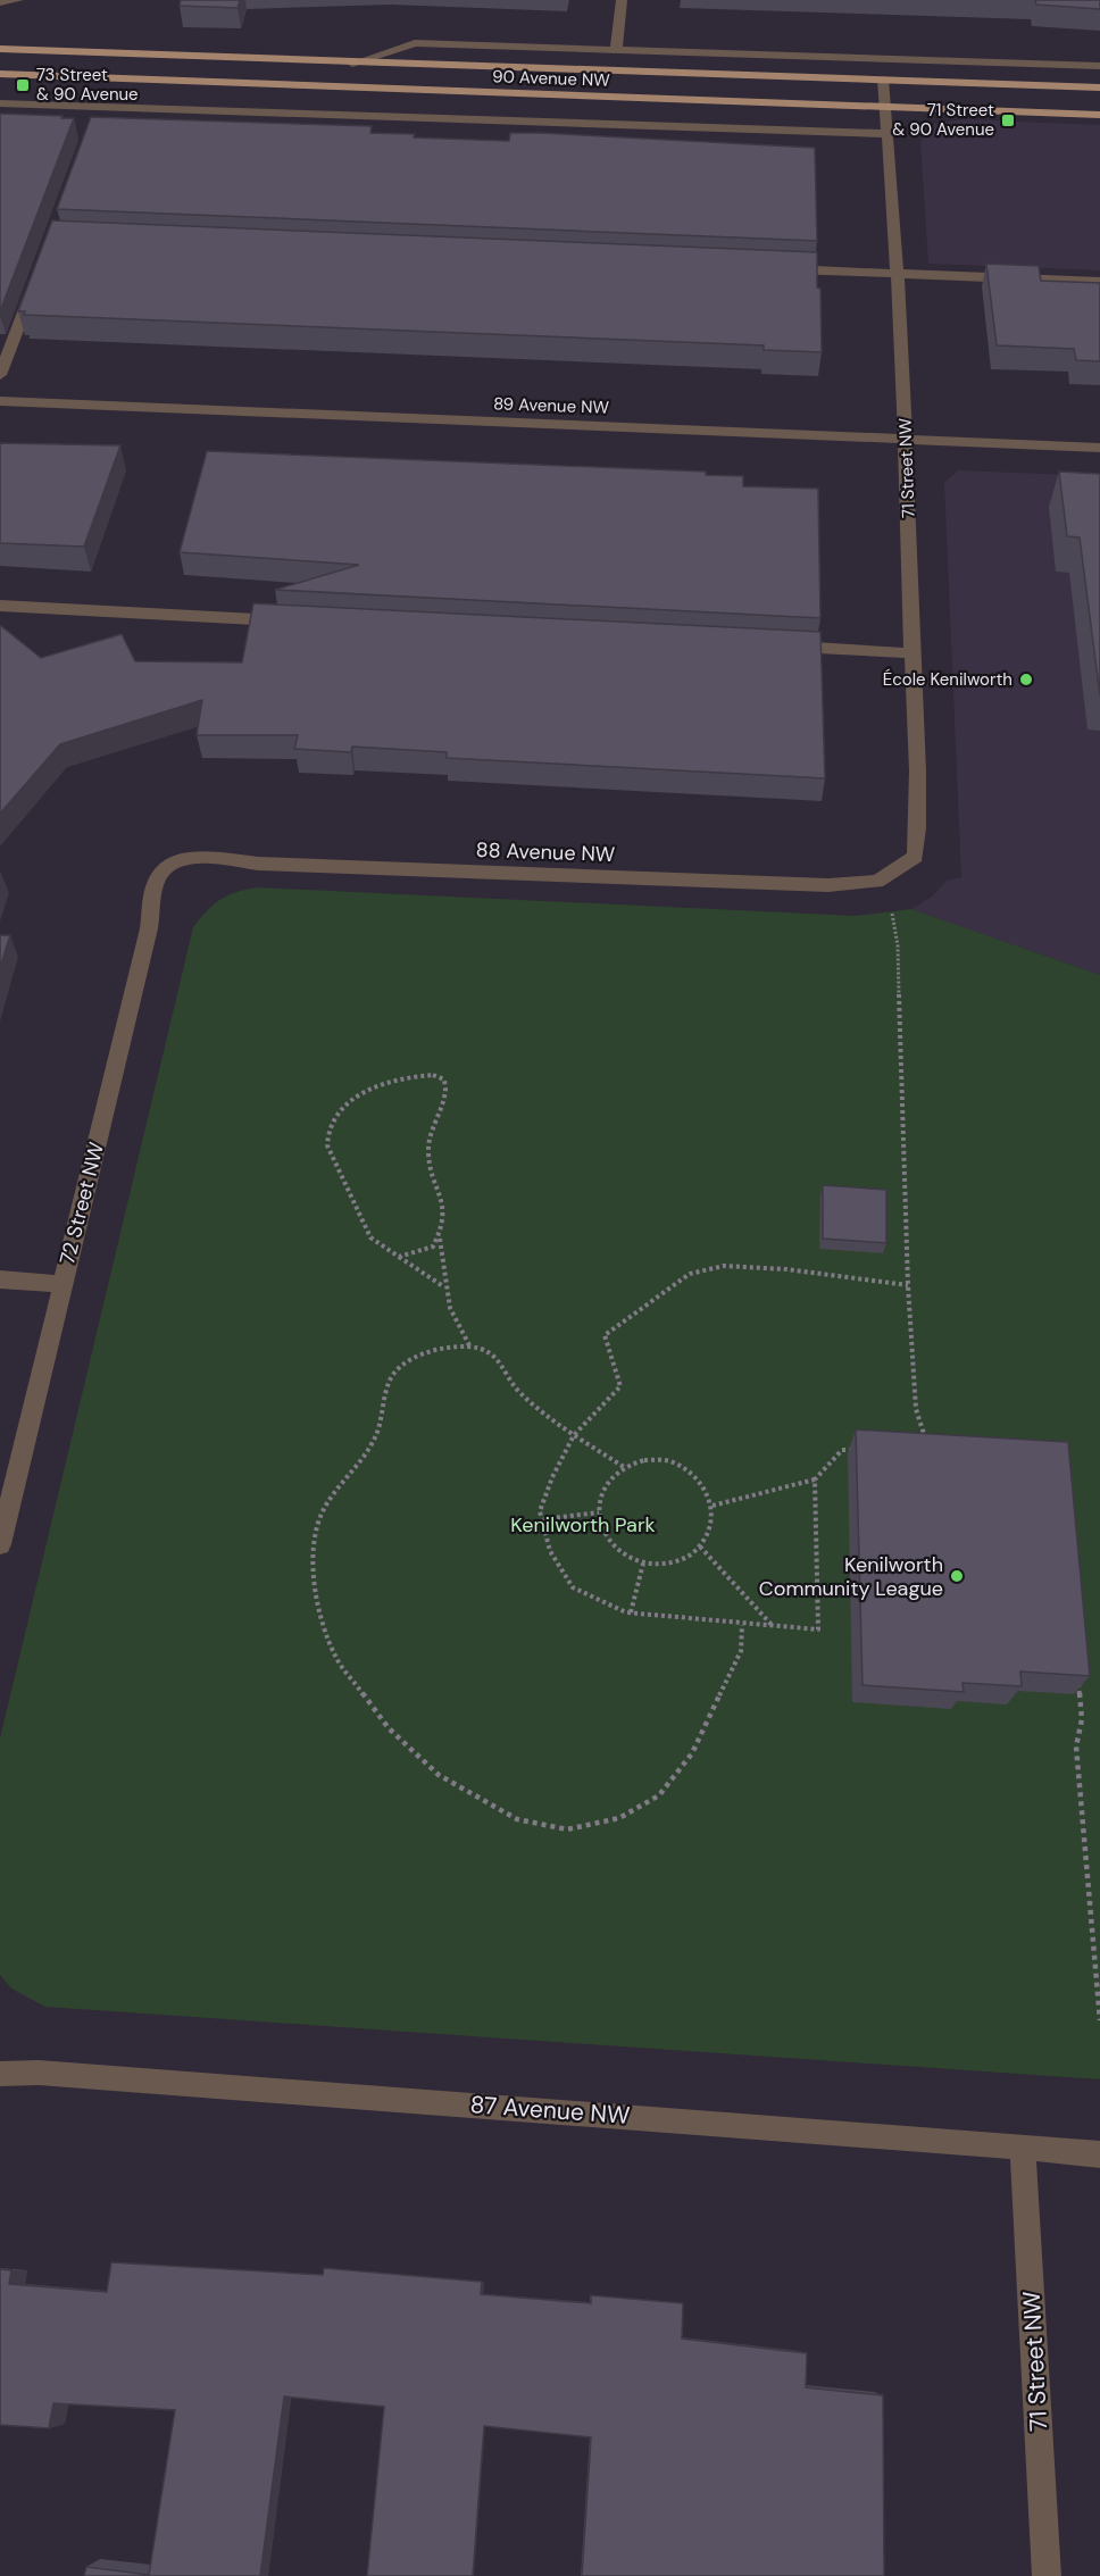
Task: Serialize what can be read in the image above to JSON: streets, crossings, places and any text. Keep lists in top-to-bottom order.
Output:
{
  "streets": {
    "main road": ["90 Avenue NW"],
    "street": [
      "89 Avenue NW",
      "71 Street NW",
      "88 Avenue NW",
      "72 Street NW",
      "87 Avenue NW"
    ]
  },
  "crossings": [
    ["90 Avenue NW", "71 Street NW"],
    ["89 Avenue NW", "71 Street NW"],
    ["71 Street NW", "88 Avenue NW"],
    ["71 Street NW", "87 Avenue NW"],
    ["88 Avenue NW", "72 Street NW"]
  ],
  "parks": ["Kenilworth Park"],
  "places": {
    "transit": ["73 Street & 90 Avenue", "71 Street & 90 Avenue"],
    "other": ["École Kenilworth", "Kenilworth Community League"]
  }
}
